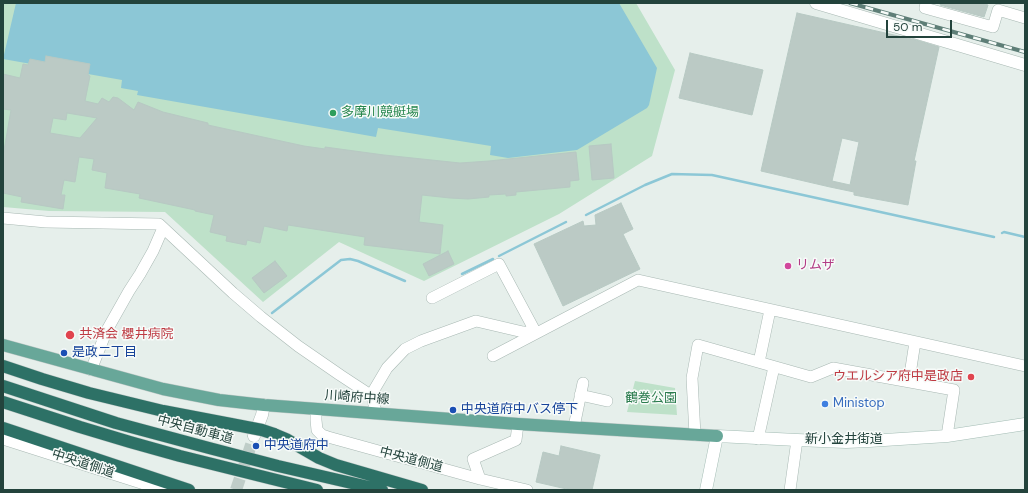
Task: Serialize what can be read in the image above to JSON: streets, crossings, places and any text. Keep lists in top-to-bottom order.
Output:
{
  "streets": {
    "highway": ["中央自動車道"],
    "main road": ["川崎府中線", "新小金井街道"],
    "street": ["中央道側道"]
  },
  "crossings": [
    ["川崎府中線", "新小金井街道"],
    ["川崎府中線", "中央道側道"]
  ],
  "parks": ["鶴巻公園"],
  "places": [
    "多摩川競艇場",
    "リムザ",
    "共済会 櫻井病院",
    "是政二丁目",
    "ウエルシア府中是政店",
    "Ministop",
    "中央道府中バス停下",
    "中央道府中"
  ],
  "scale_bar": "50 m"
}
